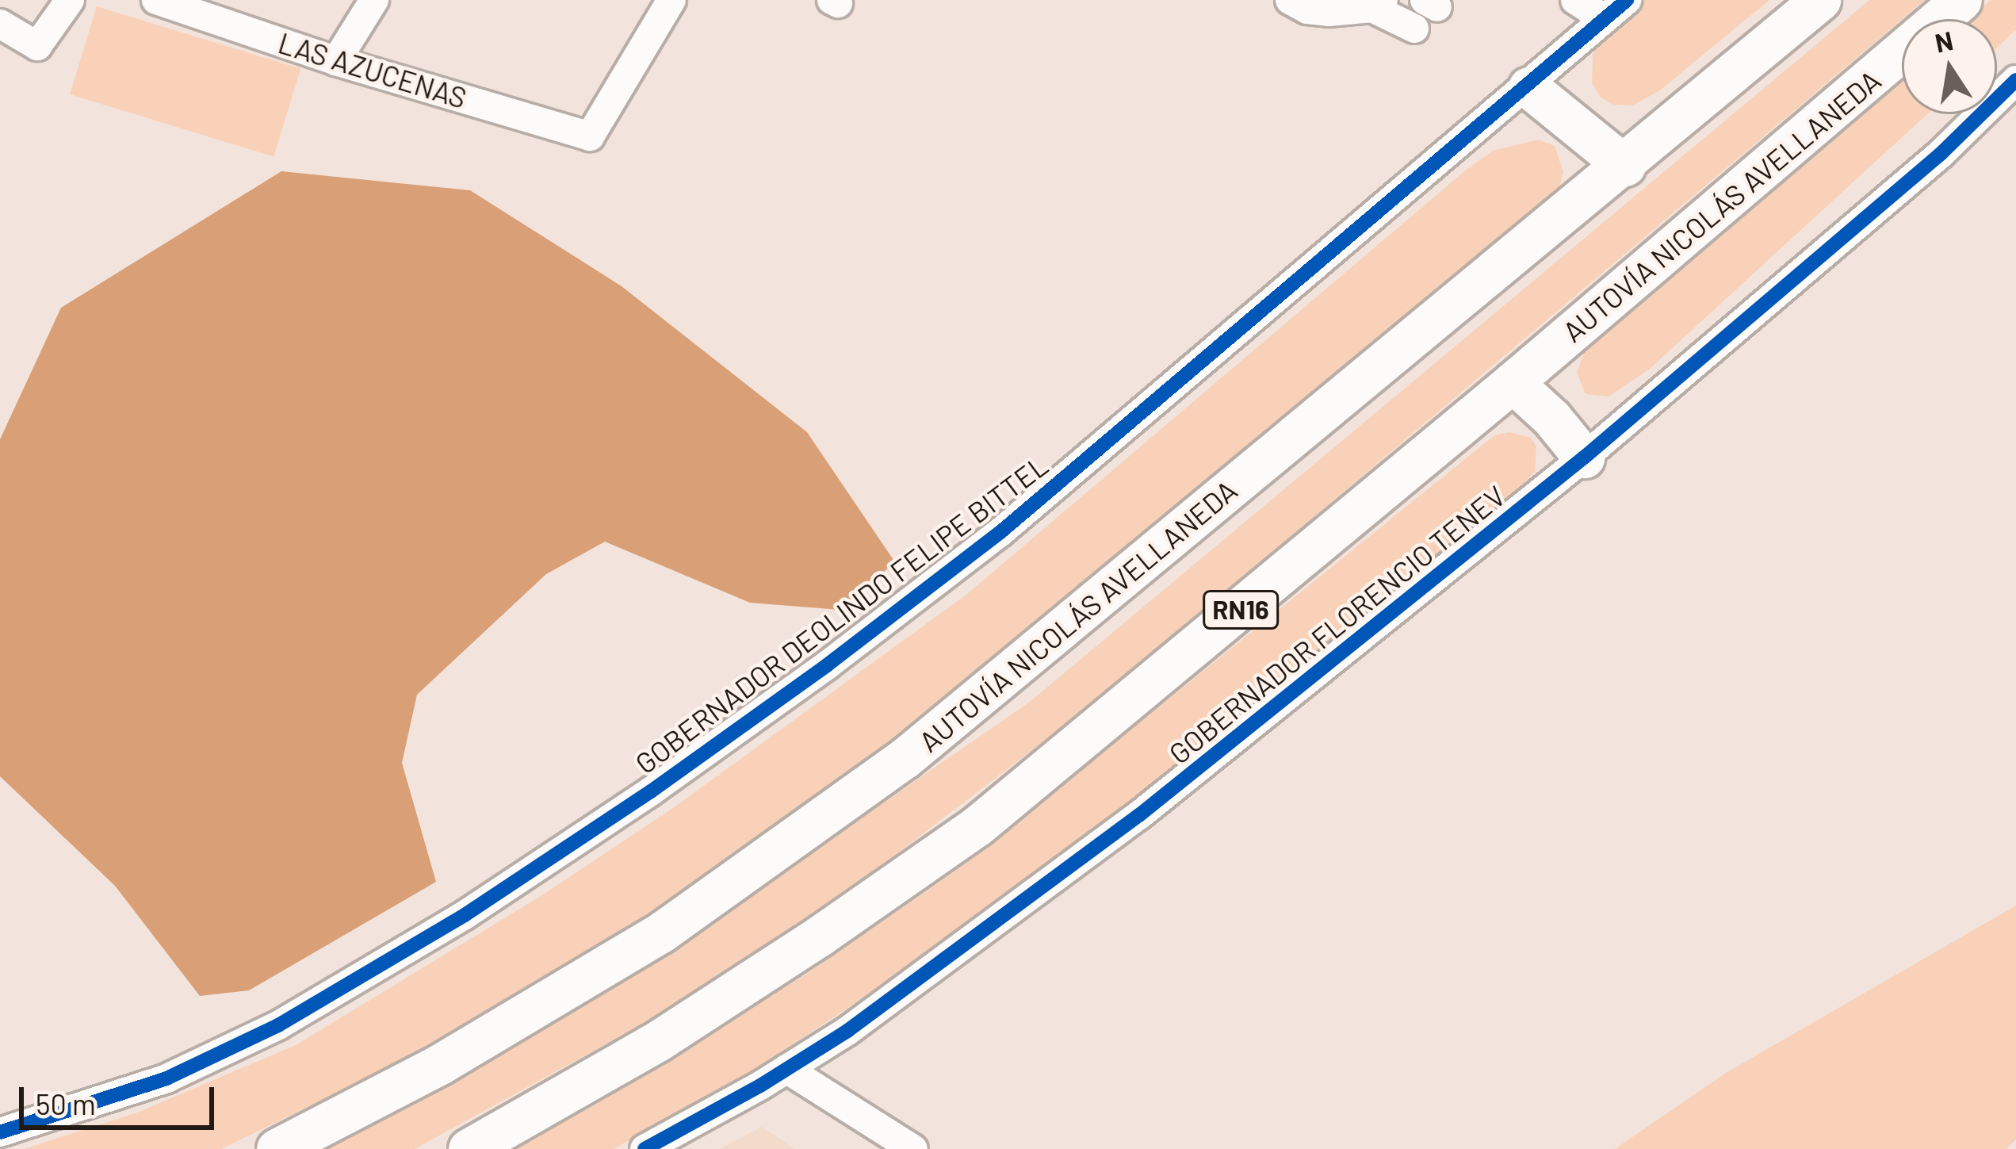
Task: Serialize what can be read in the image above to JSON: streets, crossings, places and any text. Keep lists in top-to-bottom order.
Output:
{
  "streets": {
    "highway": ["AUTOVÍA NICOLÁS AVELLANEDA", "RN16"],
    "street": ["LAS AZUCENAS", "GOBERNADOR DEOLINDO FELIPE BITTEL", "GOBERNADOR FLORENCIO TENEV"]
  },
  "scale_bar": "50 m",
  "north": "top"
}
